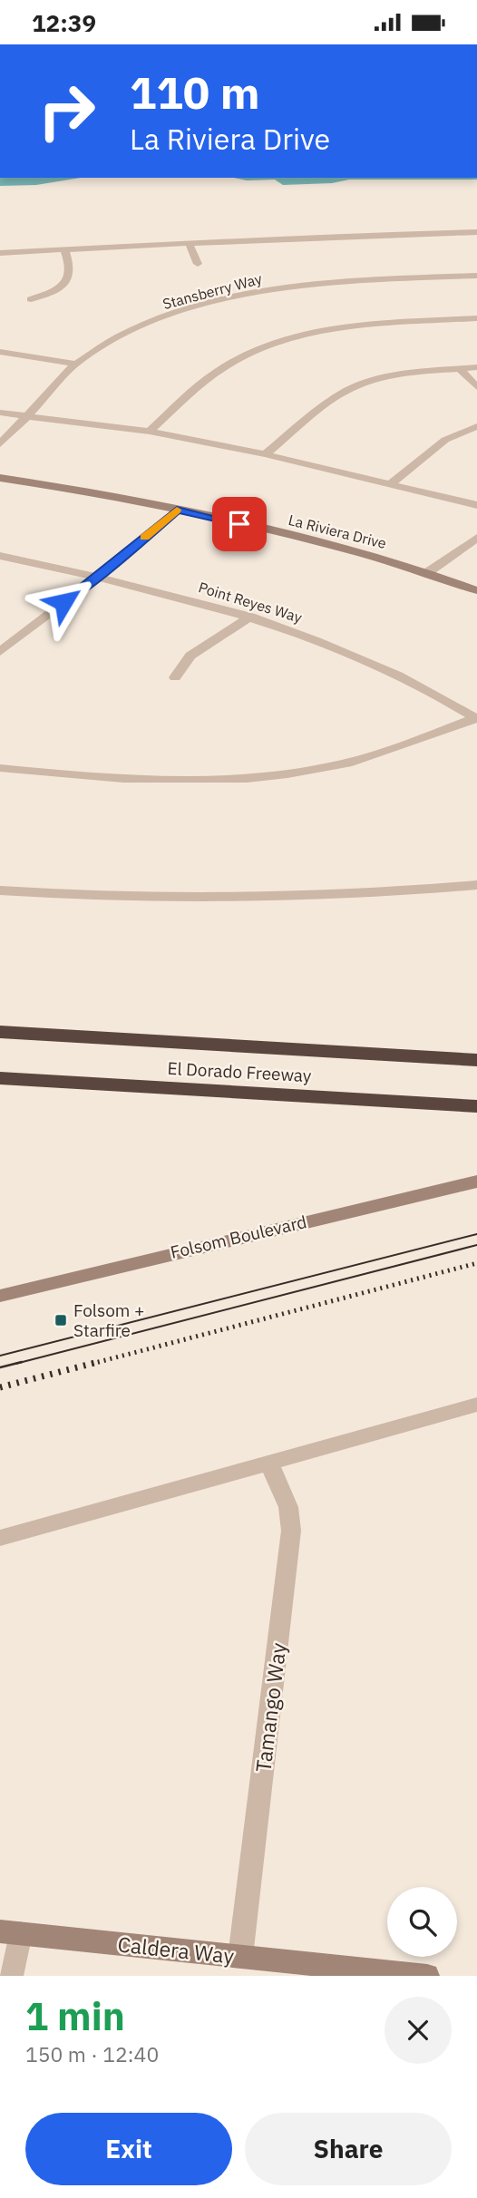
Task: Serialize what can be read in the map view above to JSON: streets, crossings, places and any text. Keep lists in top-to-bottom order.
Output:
{
  "streets": {
    "highway": ["El Dorado Freeway"],
    "street": [
      "Stansberry Way",
      "La Riviera Drive",
      "Point Reyes Way",
      "Folsom Boulevard",
      "Tamango Way",
      "Caldera Way"
    ]
  },
  "crossings": [
    ["Tamango Way", "Caldera Way"]
  ],
  "places": {
    "transit": ["Folsom + Starfire"]
  },
  "page": {
    "status": "12:39",
    "turn": ["110 m", "La Riviera Drive"],
    "heading": ["1 min", "150 m · 12:40"],
    "buttons": ["Exit", "Share"]
  }
}
